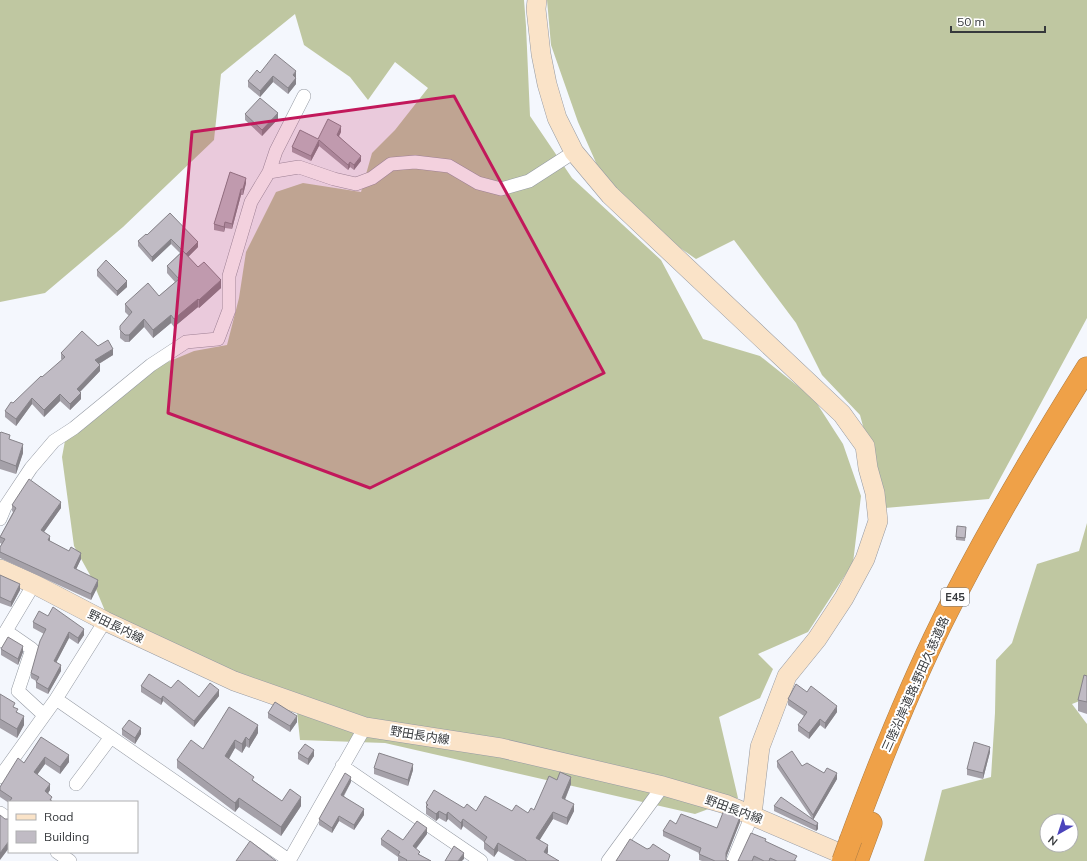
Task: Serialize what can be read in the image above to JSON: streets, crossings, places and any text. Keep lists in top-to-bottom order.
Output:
{
  "streets": {
    "highway": ["E45", "三陸沿岸道路;野田久慈道路"],
    "street": ["野田長内線"]
  },
  "crossings": [
    ["野田長内線", "三陸沿岸道路;野田久慈道路"]
  ],
  "legend": ["Road", "Building"],
  "scale_bar": "50 m",
  "north": "bottom left"
}
